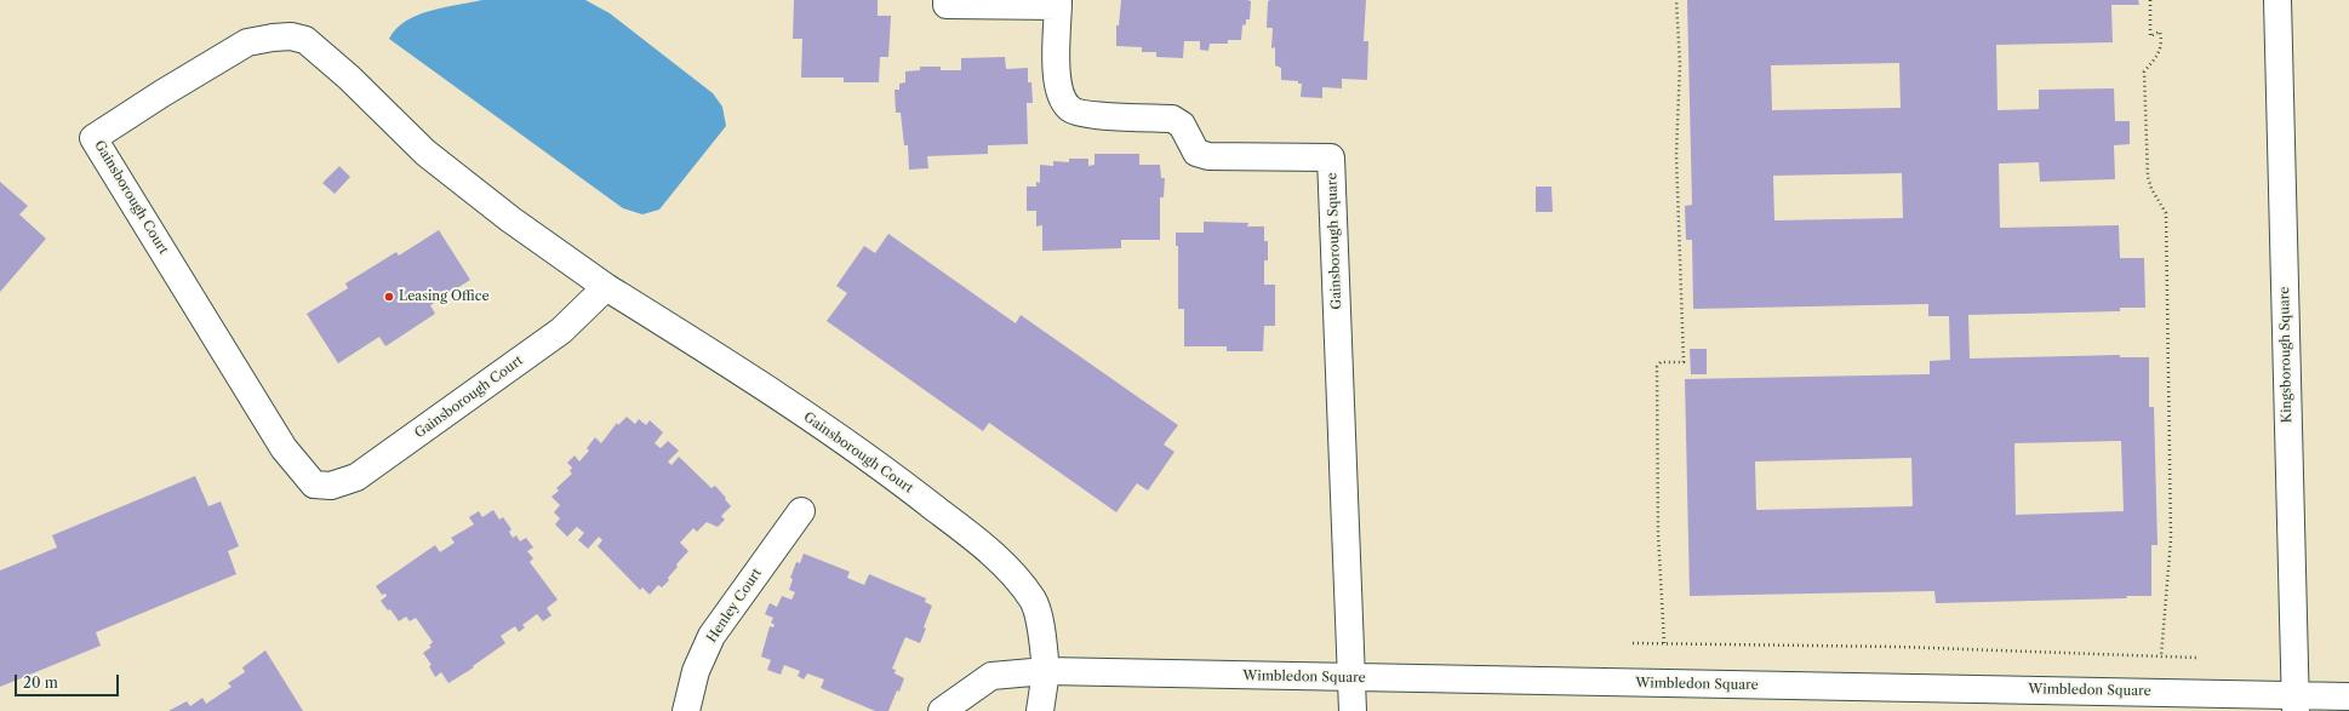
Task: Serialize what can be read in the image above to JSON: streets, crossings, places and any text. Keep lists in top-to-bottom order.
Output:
{
  "streets": {
    "street": [
      "Gainsborough Court",
      "Gainsborough Square",
      "Kingsborough Square",
      "Henley Court",
      "Wimbledon Square"
    ]
  },
  "crossings": [
    ["Gainsborough Court", "Wimbledon Square"],
    ["Gainsborough Square", "Wimbledon Square"],
    ["Kingsborough Square", "Wimbledon Square"]
  ],
  "places": ["Leasing Office"],
  "scale_bar": "20 m"
}
